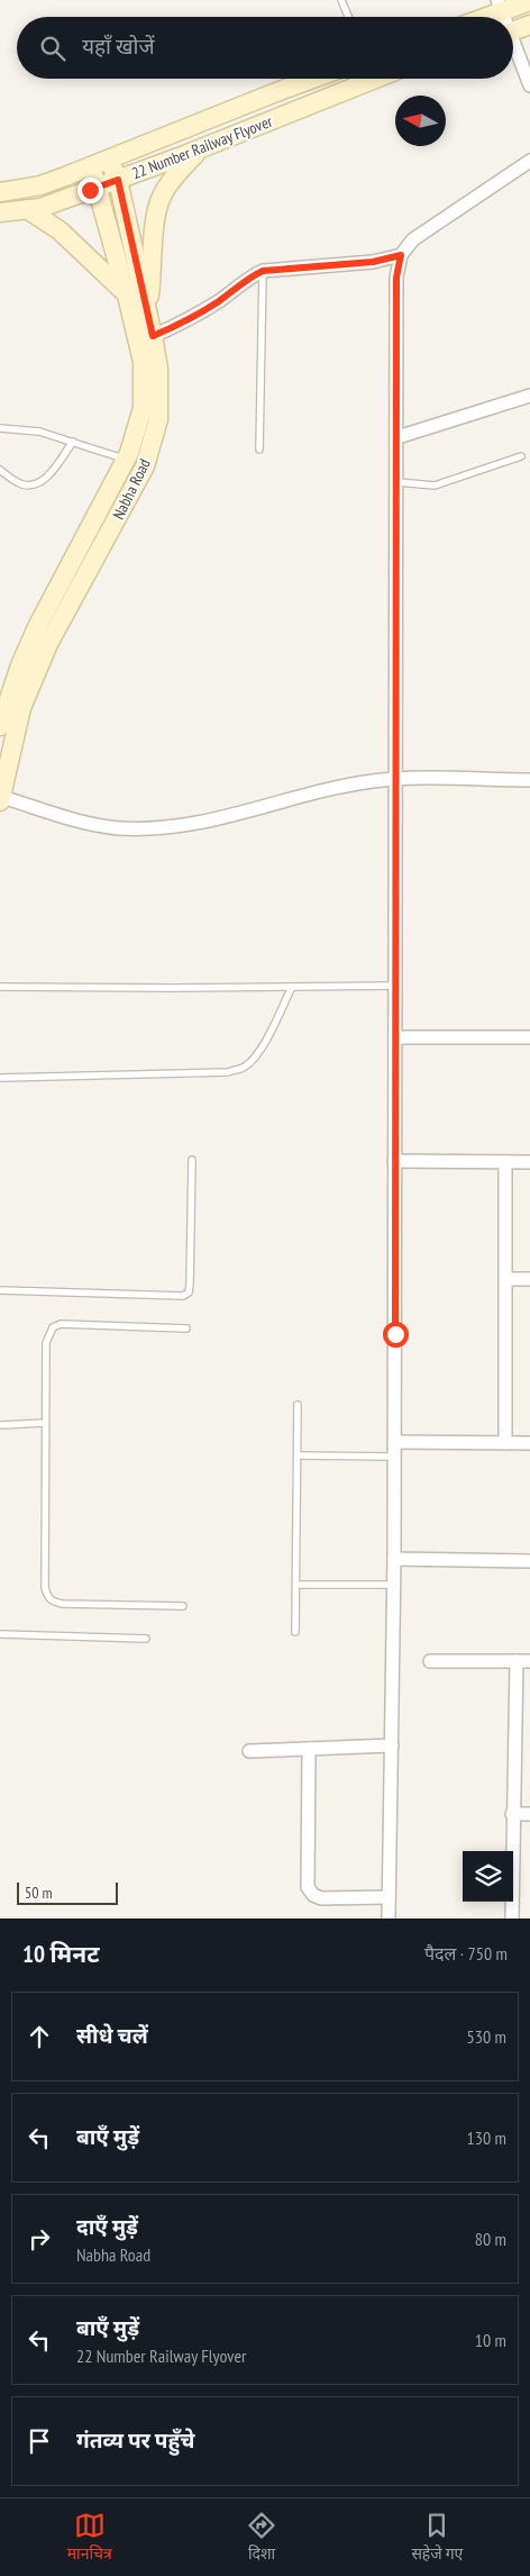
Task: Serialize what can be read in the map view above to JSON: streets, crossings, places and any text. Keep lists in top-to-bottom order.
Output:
{
  "streets": {
    "main road": ["22 Number Railway Flyover", "Nabha Road"]
  },
  "crossings": [
    ["22 Number Railway Flyover", "Nabha Road"]
  ],
  "scale_bar": "50 m",
  "north": "left",
  "page": {
    "search": "यहाँ खोजें",
    "scale": "50 m",
    "heading": ["10 मिनट", "पैदल · 750 m"],
    "list": [
      ["सीधे चलें", "530 m"],
      ["बाएँ मुड़ें", "130 m"],
      ["दाएँ मुड़ें", "Nabha Road", "80 m"],
      ["बाएँ मुड़ें", "22 Number Railway Flyover", "10 m"],
      "गंतव्य पर पहुँचे"
    ],
    "nav": ["मानचित्र", "दिशा", "सहेजे गए"]
  }
}
